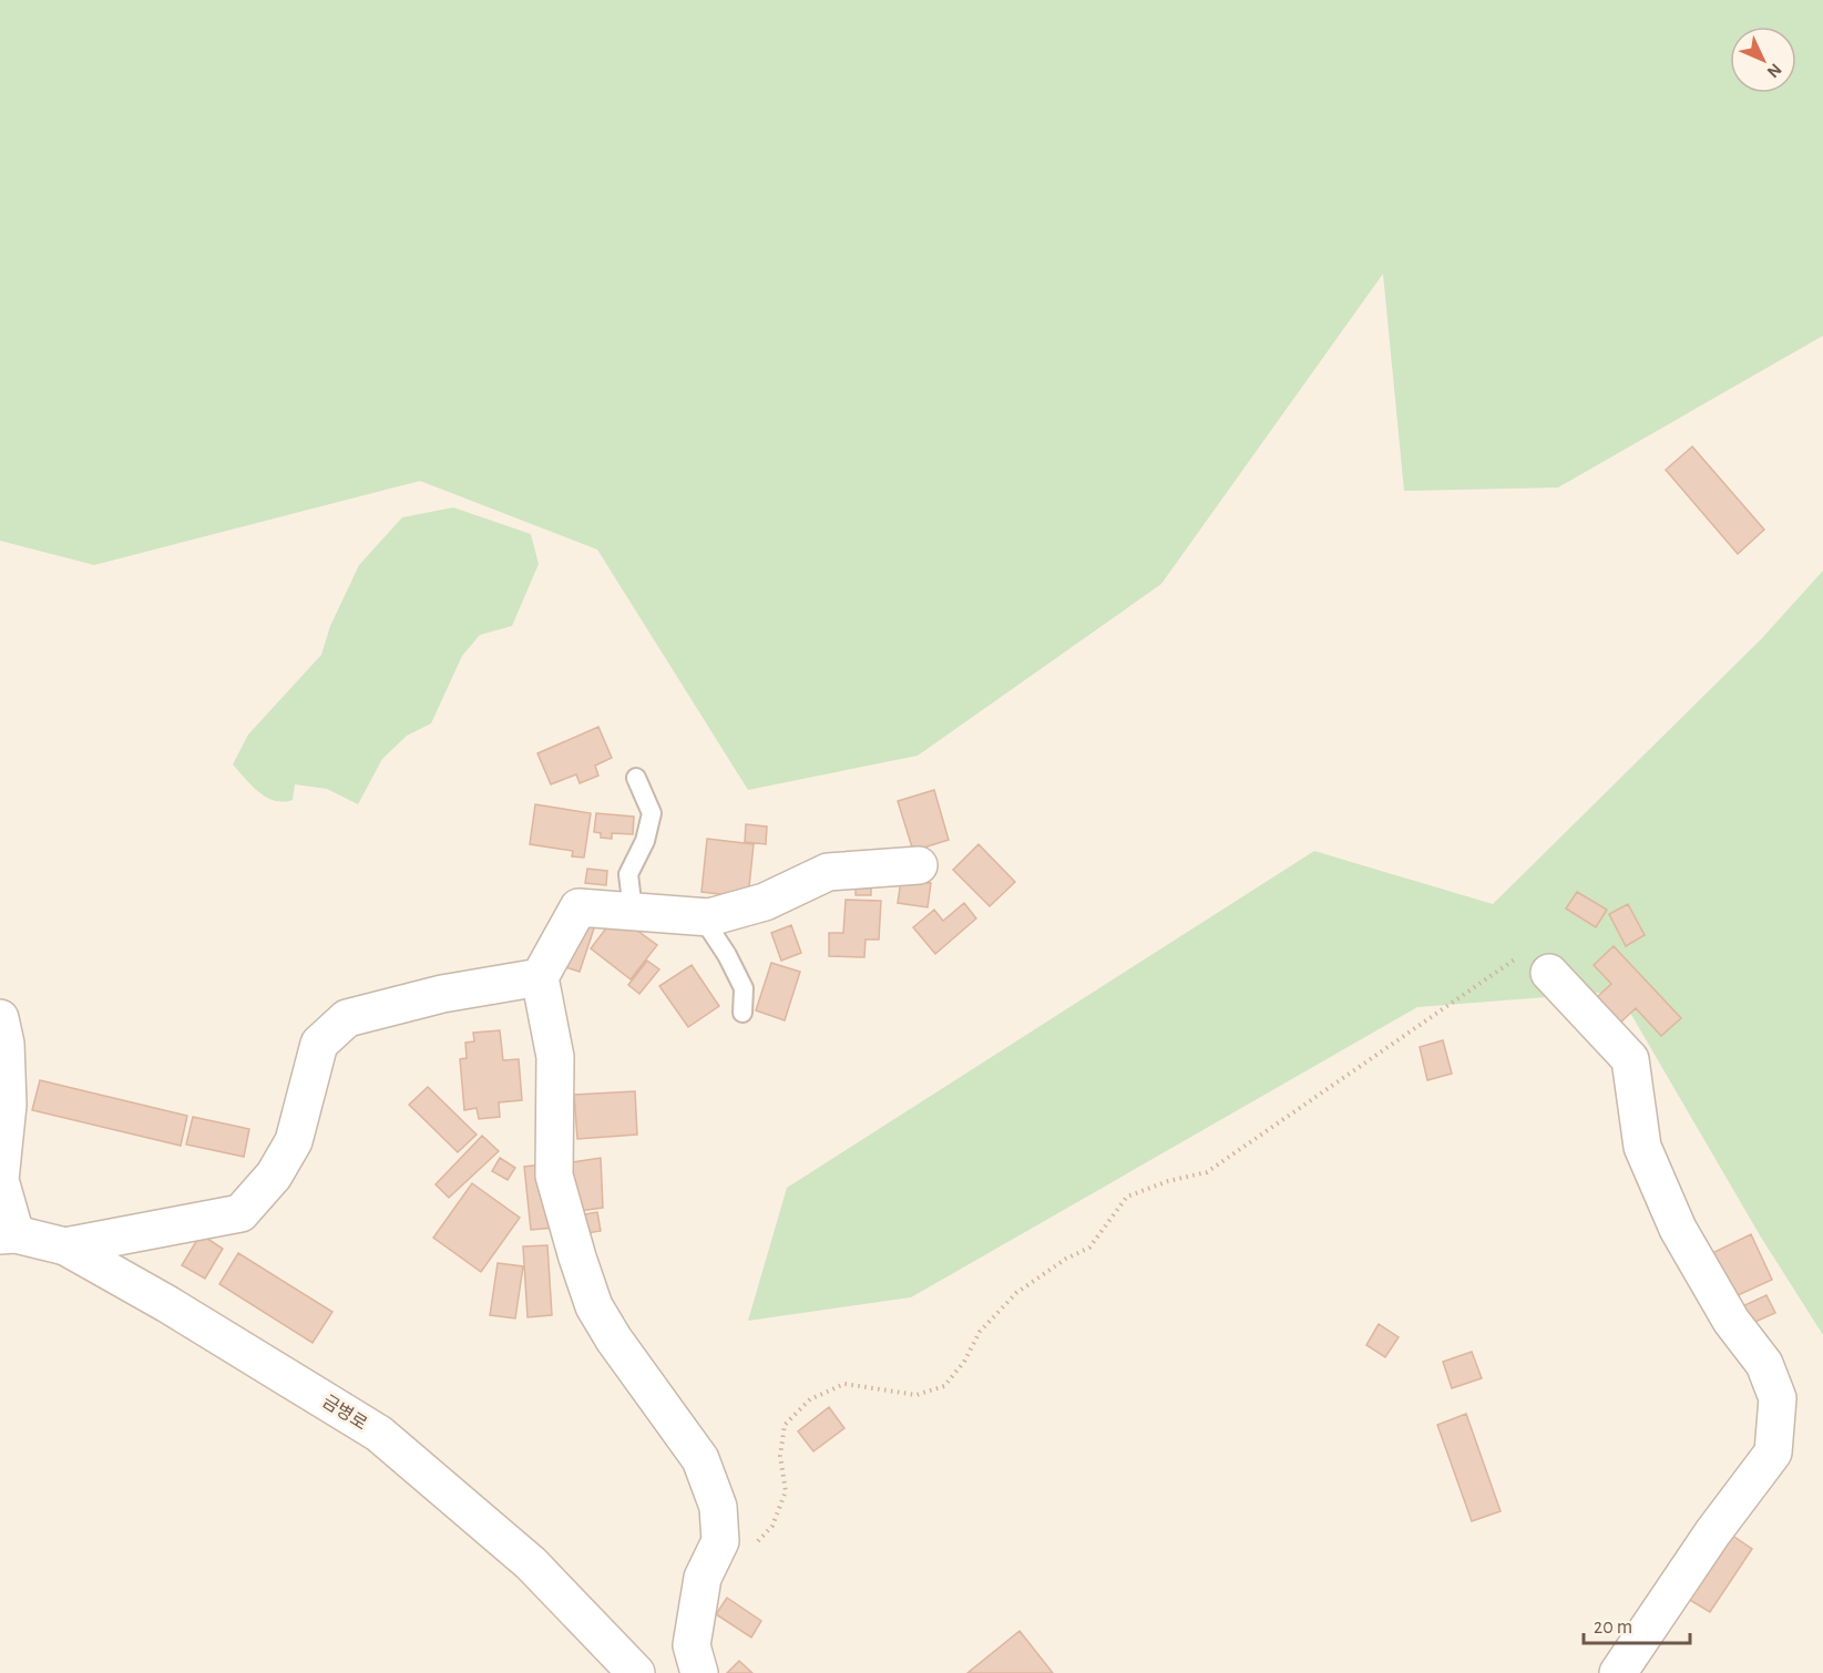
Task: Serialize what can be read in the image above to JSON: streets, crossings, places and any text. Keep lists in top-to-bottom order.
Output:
{
  "streets": {
    "street": ["금병로"]
  },
  "scale_bar": "20 m",
  "north": "bottom right"
}
